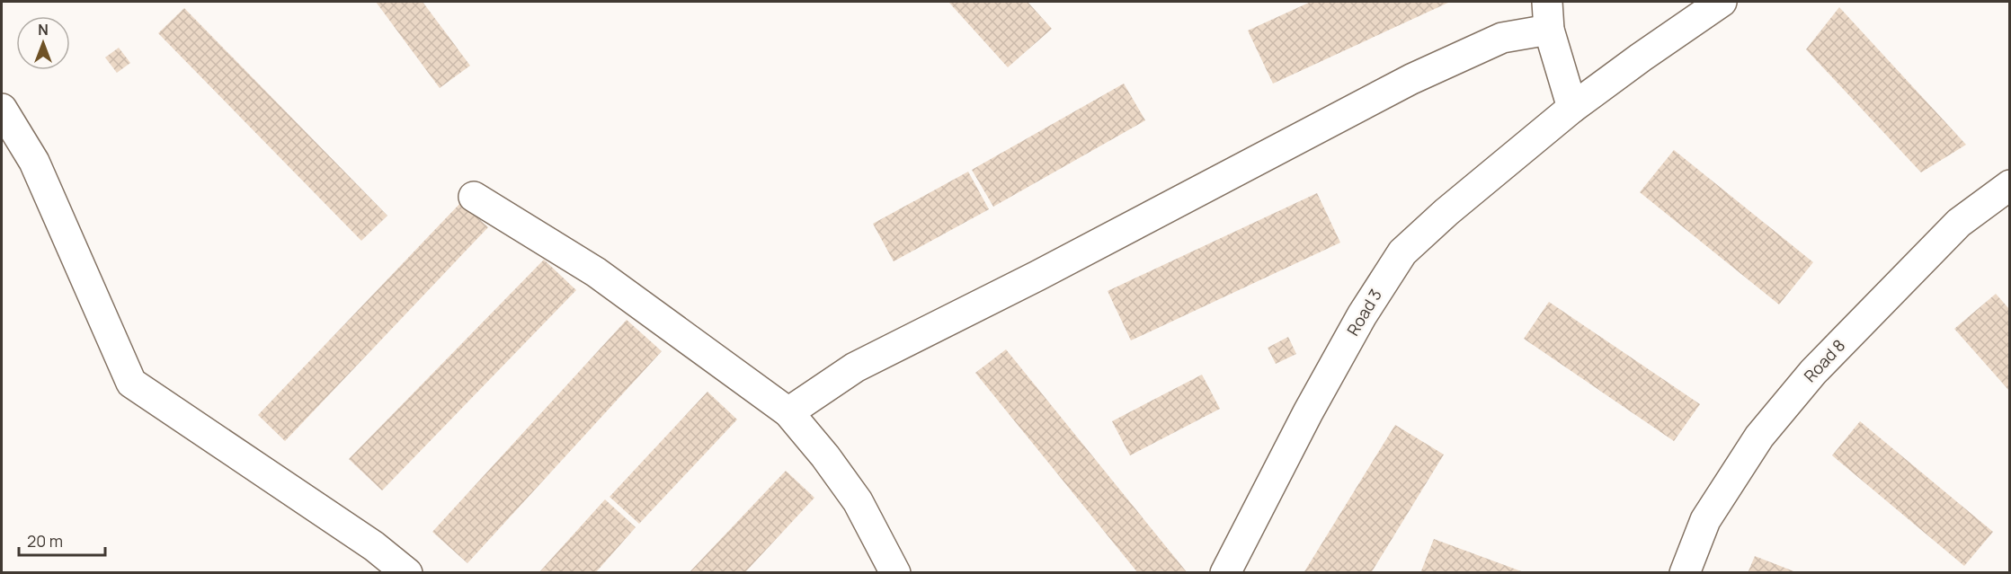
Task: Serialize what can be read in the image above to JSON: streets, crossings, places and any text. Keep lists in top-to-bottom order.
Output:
{
  "streets": {
    "street": ["Road 3", "Road 8"]
  },
  "scale_bar": "20 m",
  "north": "top"
}
